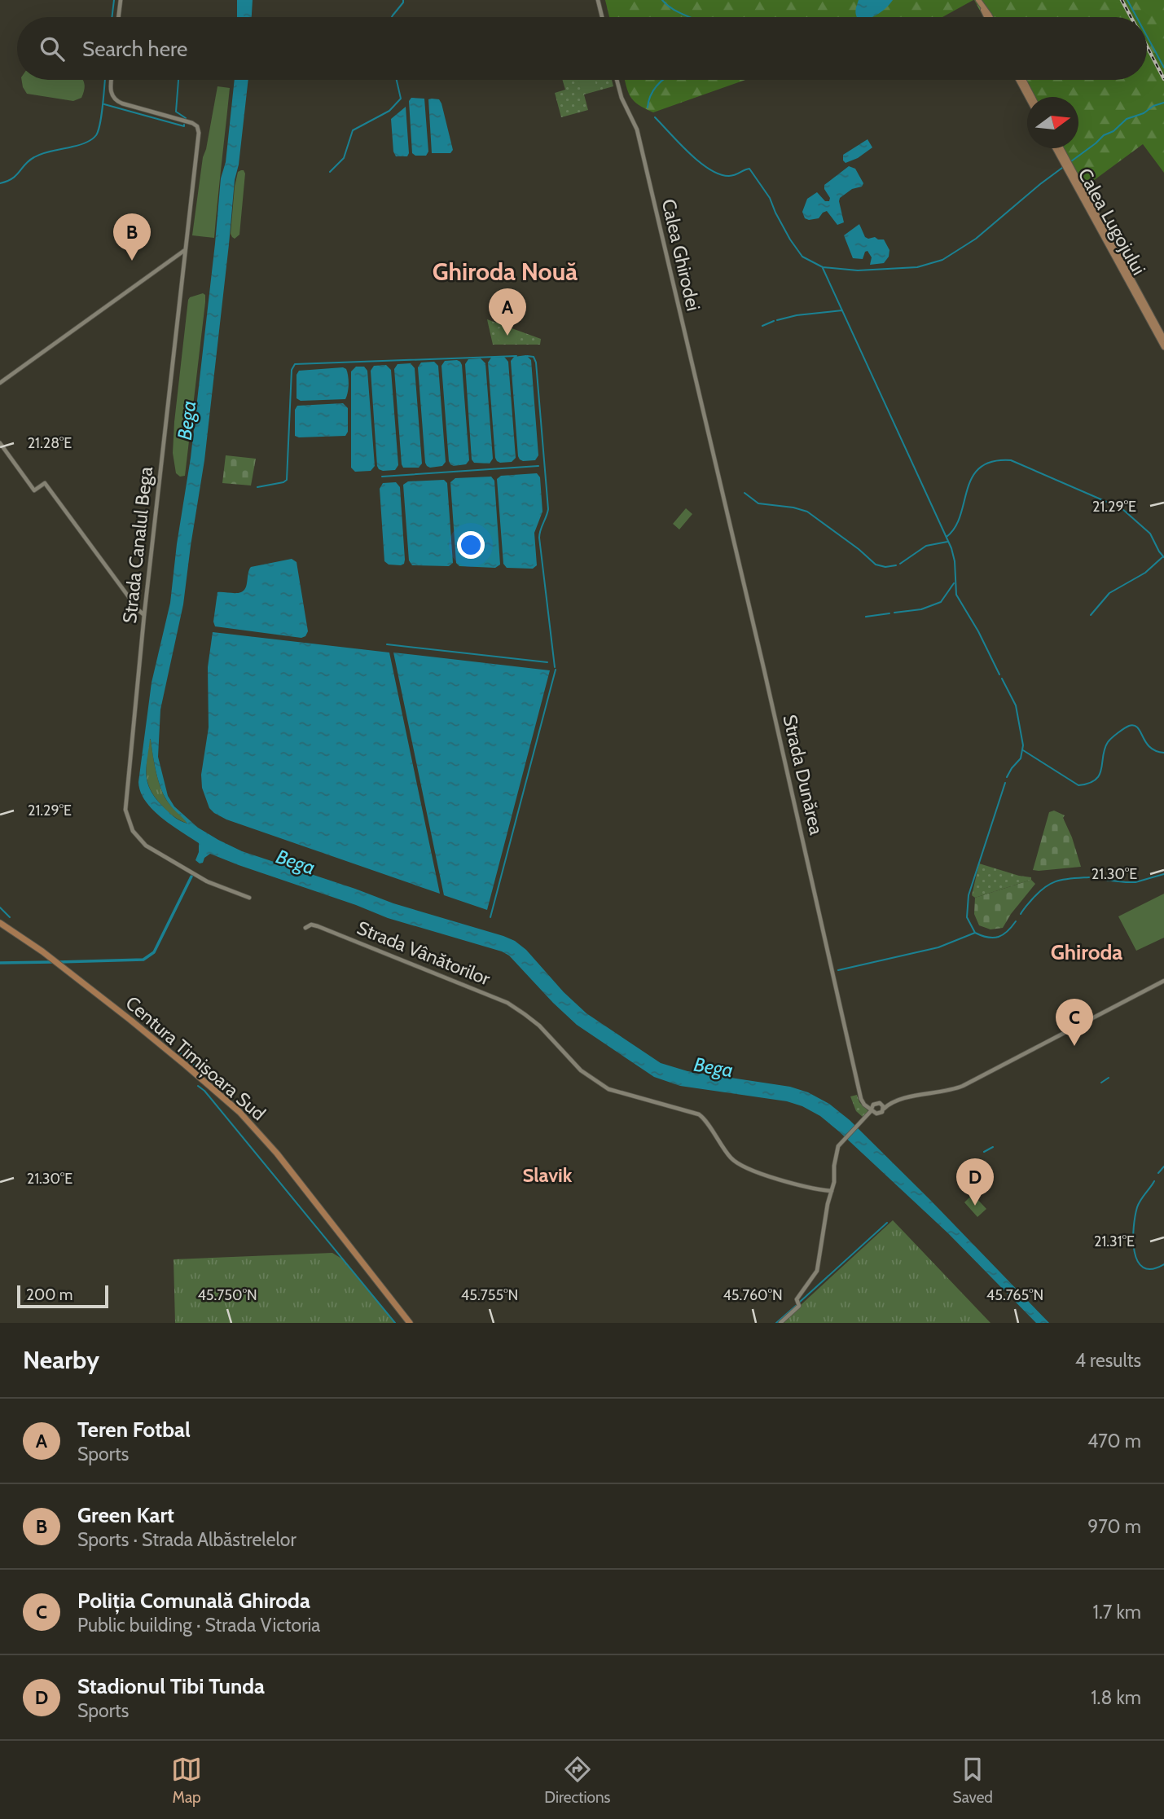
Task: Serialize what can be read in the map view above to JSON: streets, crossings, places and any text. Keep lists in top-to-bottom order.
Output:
{
  "streets": {
    "highway": ["Centura Timișoara Sud"],
    "main road": ["Calea Lugojului"],
    "street": [
      "Calea Ghirodei",
      "Strada Canalul Bega",
      "Strada Dunărea",
      "Strada Vânătorilor"
    ]
  },
  "crossings": [
    ["Calea Ghirodei", "Strada Dunărea"]
  ],
  "districts": ["Ghiroda Nouă", "Ghiroda", "Slavik"],
  "water": ["Bega"],
  "scale_bar": "200 m",
  "north": "right",
  "page": {
    "search": "Search here",
    "pins": [
      "B",
      "A",
      "C",
      "D"
    ],
    "scale": "200 m",
    "heading": ["Nearby", "4 results"],
    "list": [
      {
        "mark": "A",
        "name": "Teren Fotbal",
        "note": "Sports",
        "value": "470 m"
      },
      {
        "mark": "B",
        "name": "Green Kart",
        "note": "Sports · Strada Albăstrelelor",
        "value": "970 m"
      },
      {
        "mark": "C",
        "name": "Poliția Comunală Ghiroda",
        "note": "Public building · Strada Victoria",
        "value": "1.7 km"
      },
      {
        "mark": "D",
        "name": "Stadionul Tibi Tunda",
        "note": "Sports",
        "value": "1.8 km"
      }
    ],
    "nav": ["Map", "Directions", "Saved"]
  },
  "coordinates": [
    "21.28°E",
    "21.29°E",
    "21.30°E",
    "21.31°E",
    "45.750°N",
    "45.755°N",
    "45.760°N",
    "45.765°N"
  ]
}
